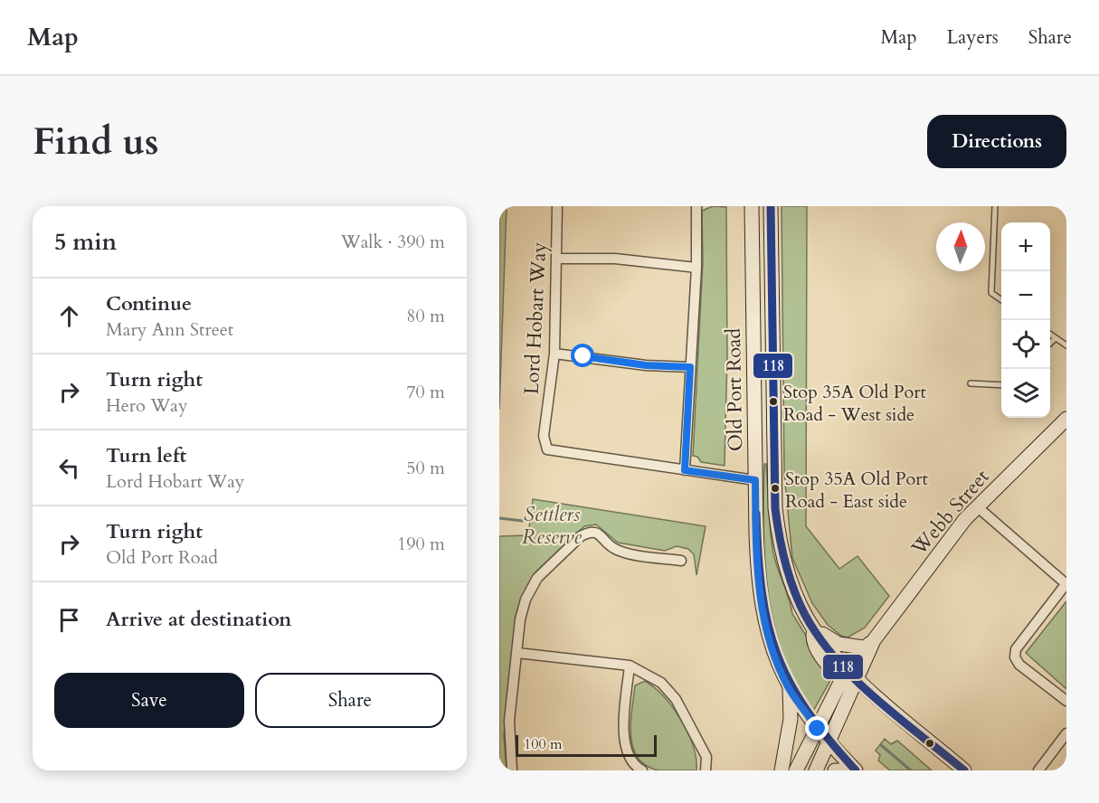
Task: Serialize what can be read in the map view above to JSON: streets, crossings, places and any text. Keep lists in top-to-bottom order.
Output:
{
  "streets": {
    "main road": ["Old Port Road", "Webb Street"],
    "street": ["Lord Hobart Way"]
  },
  "crossings": [
    ["Lord Hobart Way", "Old Port Road"],
    ["Old Port Road", "Webb Street"]
  ],
  "parks": ["Settlers Reserve"],
  "places": ["Stop 35A Old Port Road - West side", "Stop 35A Old Port Road - East side"],
  "lines": ["transit line 118"],
  "scale_bar": "100 m",
  "north": "top",
  "page": {
    "header": "Map",
    "nav": ["Map", "Layers", "Share"],
    "buttons": [
      "Directions",
      ["Save", "Share"]
    ],
    "title": "Find us",
    "heading": ["5 min", "Walk · 390 m"],
    "map_buttons": ["+", "−"],
    "list": [
      ["Continue", "Mary Ann Street", "80 m"],
      ["Turn right", "Hero Way", "70 m"],
      ["Turn left", "Lord Hobart Way", "50 m"],
      ["Turn right", "Old Port Road", "190 m"],
      "Arrive at destination"
    ],
    "scale": "100 m"
  }
}
